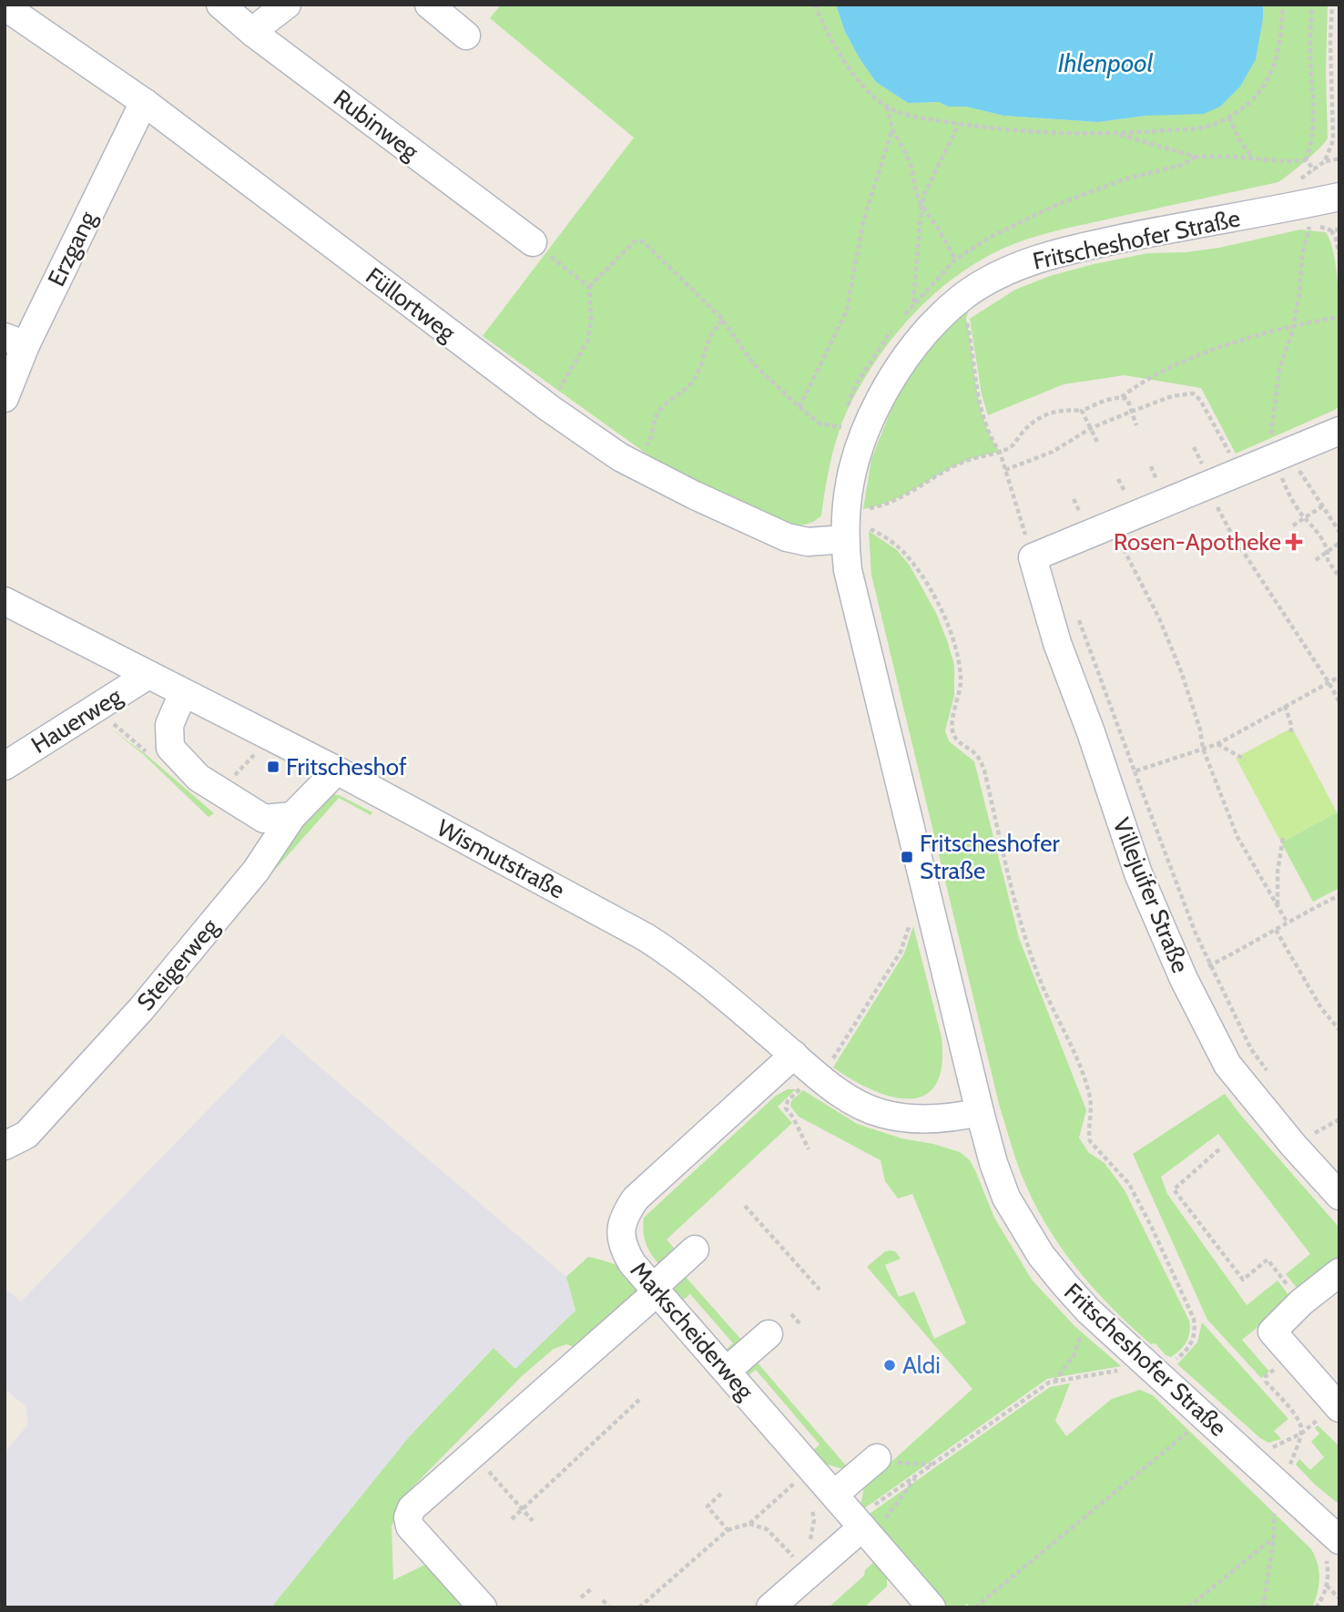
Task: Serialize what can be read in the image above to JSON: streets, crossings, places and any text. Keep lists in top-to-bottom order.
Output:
{
  "streets": {
    "street": [
      "Rubinweg",
      "Fritscheshofer Straße",
      "Erzgang",
      "Füllortweg",
      "Hauerweg",
      "Wismutstraße",
      "Villejuifer Straße",
      "Steigerweg",
      "Markscheiderweg"
    ]
  },
  "crossings": [
    ["Fritscheshofer Straße", "Füllortweg"],
    ["Fritscheshofer Straße", "Wismutstraße"],
    ["Erzgang", "Füllortweg"],
    ["Hauerweg", "Wismutstraße"],
    ["Wismutstraße", "Steigerweg"],
    ["Wismutstraße", "Markscheiderweg"]
  ],
  "water": ["Ihlenpool"],
  "places": {
    "health": ["Rosen-Apotheke"],
    "transit": ["Fritscheshof", "Fritscheshofer Straße"],
    "other": ["Aldi"]
  }
}
